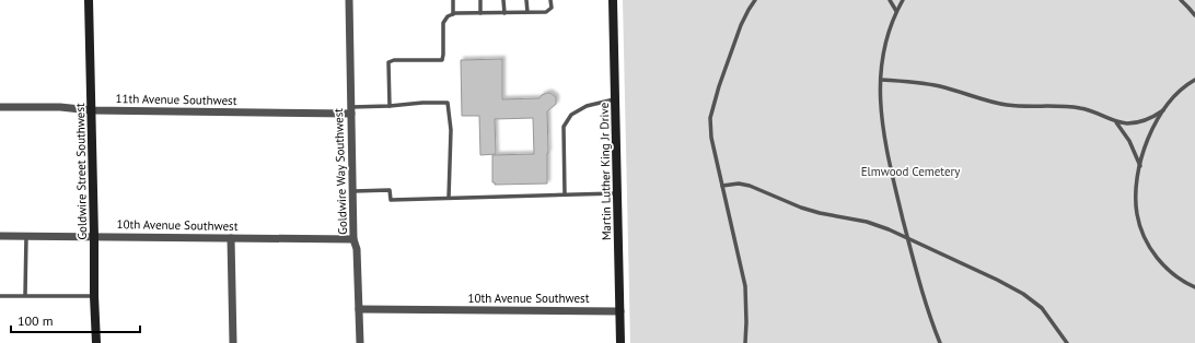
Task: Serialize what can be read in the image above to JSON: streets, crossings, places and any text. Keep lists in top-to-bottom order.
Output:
{
  "streets": {
    "street": [
      "11th Avenue Southwest",
      "Goldwire Street Southwest",
      "Goldwire Way Southwest",
      "Martin Luther King Jr Drive",
      "10th Avenue Southwest"
    ]
  },
  "crossings": [
    ["11th Avenue Southwest", "Goldwire Street Southwest"],
    ["11th Avenue Southwest", "Goldwire Way Southwest"],
    ["Goldwire Street Southwest", "10th Avenue Southwest"],
    ["Goldwire Way Southwest", "10th Avenue Southwest"],
    ["Martin Luther King Jr Drive", "10th Avenue Southwest"]
  ],
  "parks": ["Elmwood Cemetery"],
  "scale_bar": "100 m"
}
